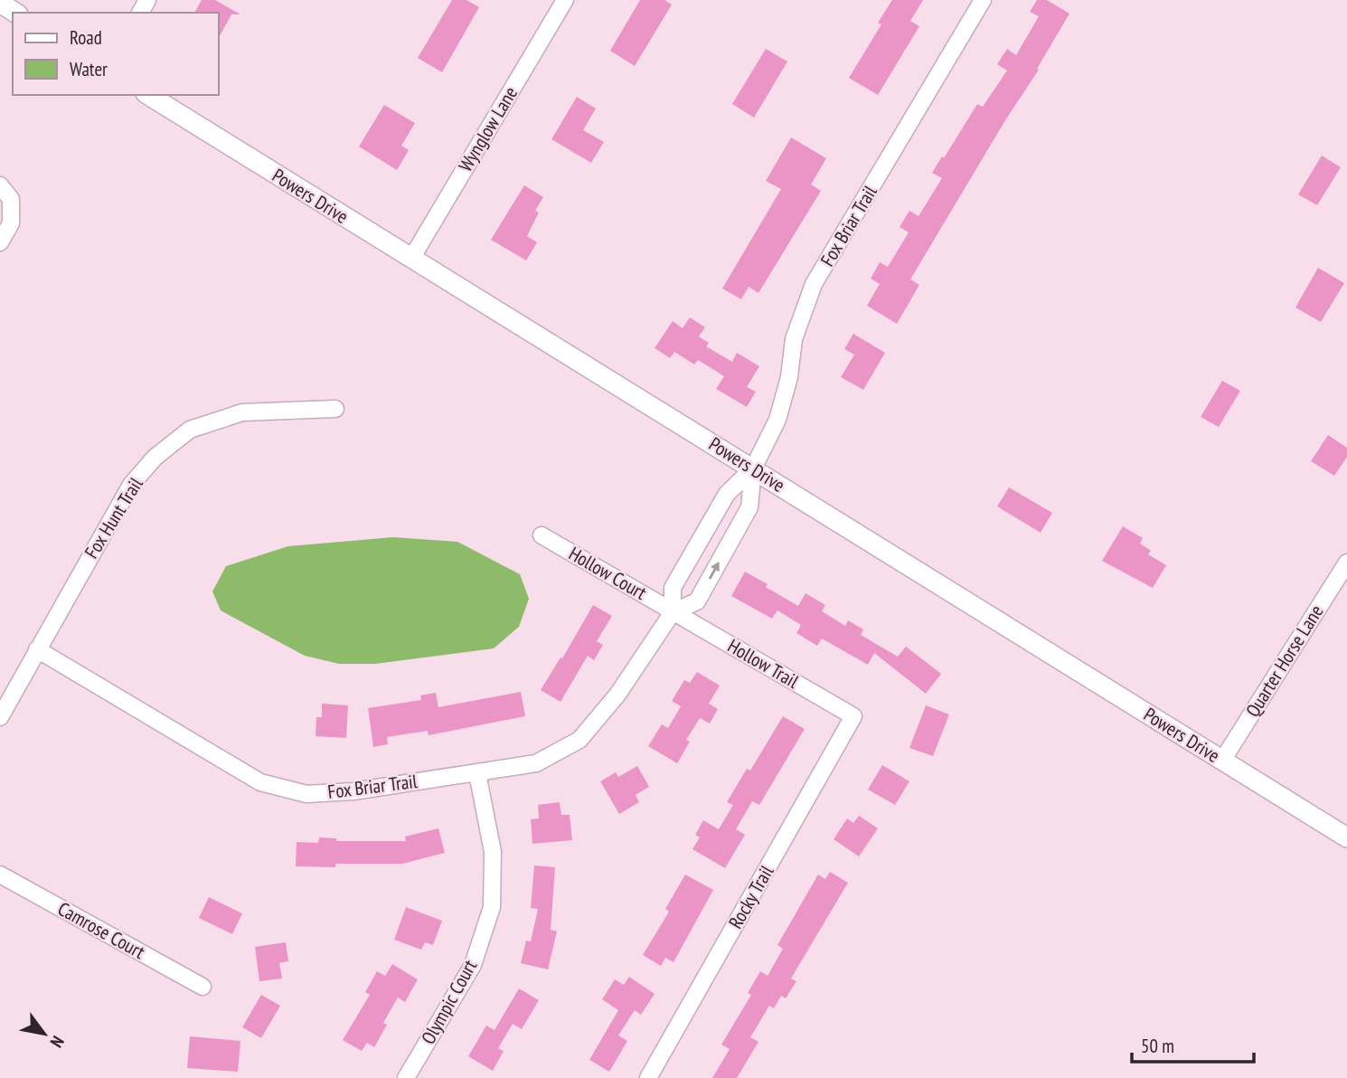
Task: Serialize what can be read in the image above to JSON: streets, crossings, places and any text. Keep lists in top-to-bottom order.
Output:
{
  "streets": {
    "street": [
      "Wynglow Lane",
      "Powers Drive",
      "Fox Briar Trail",
      "Fox Hunt Trail",
      "Hollow Court",
      "Quarter Horse Lane",
      "Hollow Trail",
      "Rocky Trail",
      "Camrose Court",
      "Olympic Court"
    ]
  },
  "crossings": [
    ["Wynglow Lane", "Powers Drive"],
    ["Powers Drive", "Fox Briar Trail"],
    ["Powers Drive", "Quarter Horse Lane"],
    ["Fox Briar Trail", "Fox Hunt Trail"],
    ["Fox Briar Trail", "Hollow Court"],
    ["Fox Briar Trail", "Hollow Trail"],
    ["Fox Briar Trail", "Olympic Court"],
    ["Hollow Court", "Hollow Trail"],
    ["Hollow Trail", "Rocky Trail"]
  ],
  "legend": ["Road", "Water"],
  "scale_bar": "50 m",
  "north": "bottom right"
}
